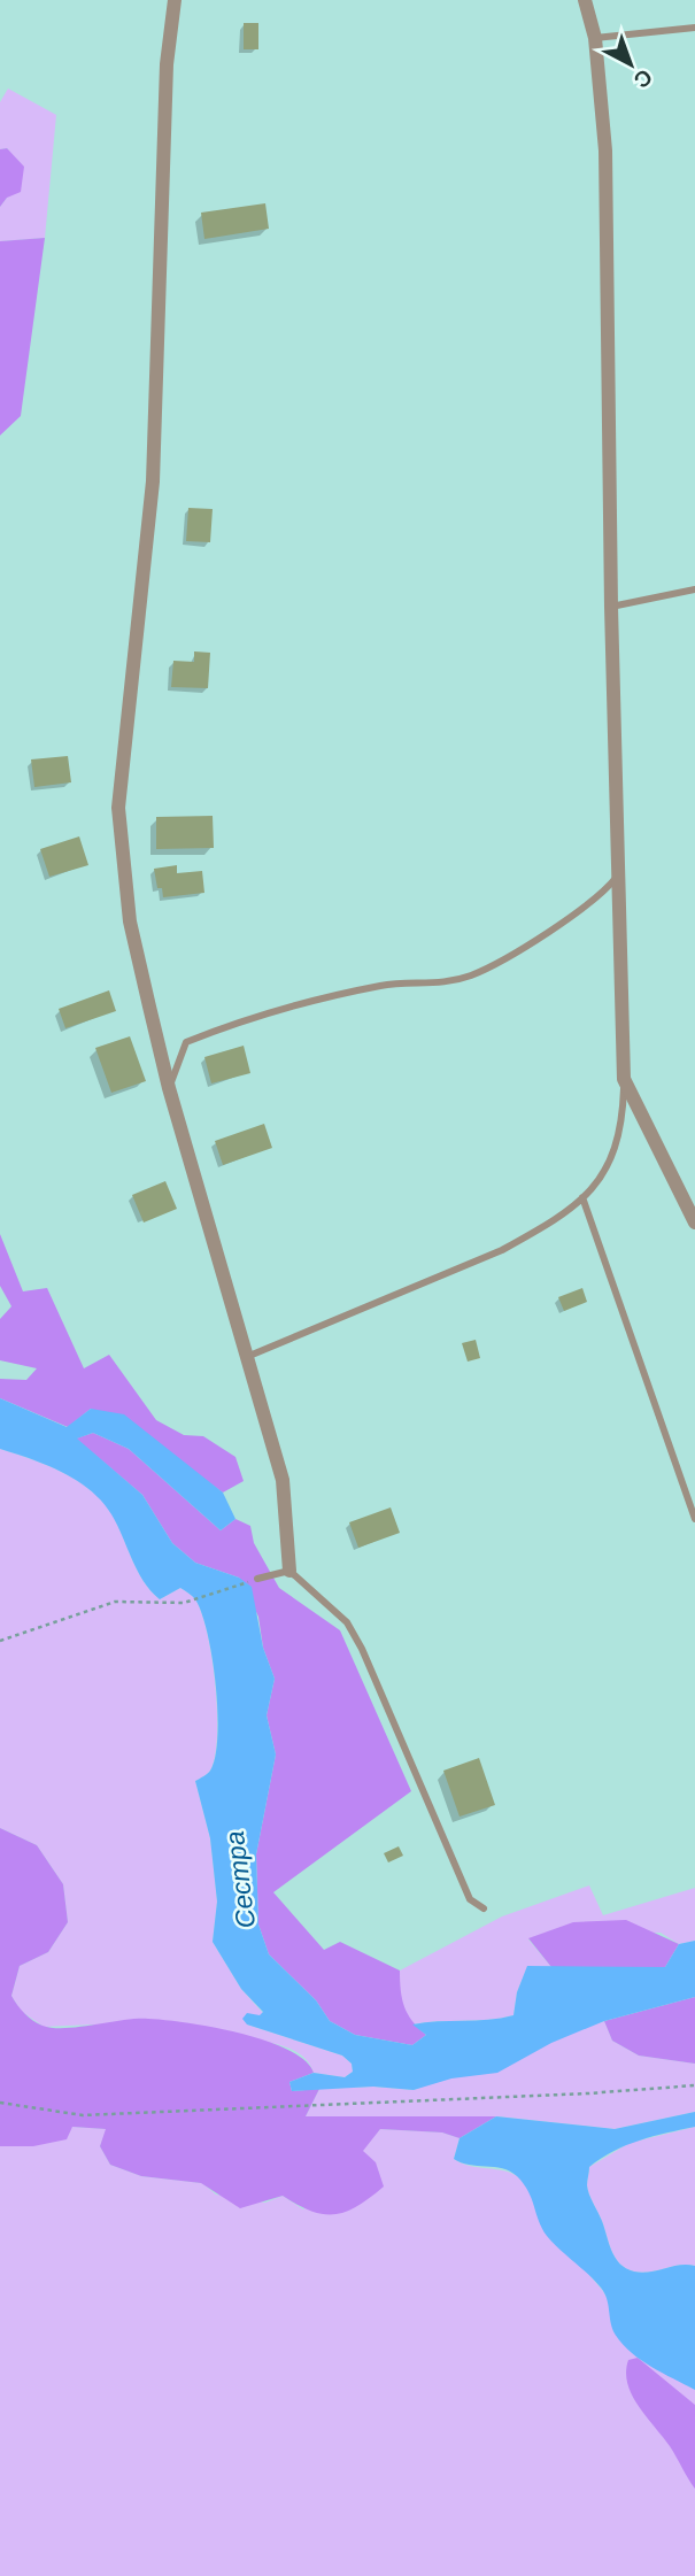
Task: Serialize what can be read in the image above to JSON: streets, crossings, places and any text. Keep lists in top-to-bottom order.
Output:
{
  "water": ["Сестра"],
  "north": "bottom right"
}
